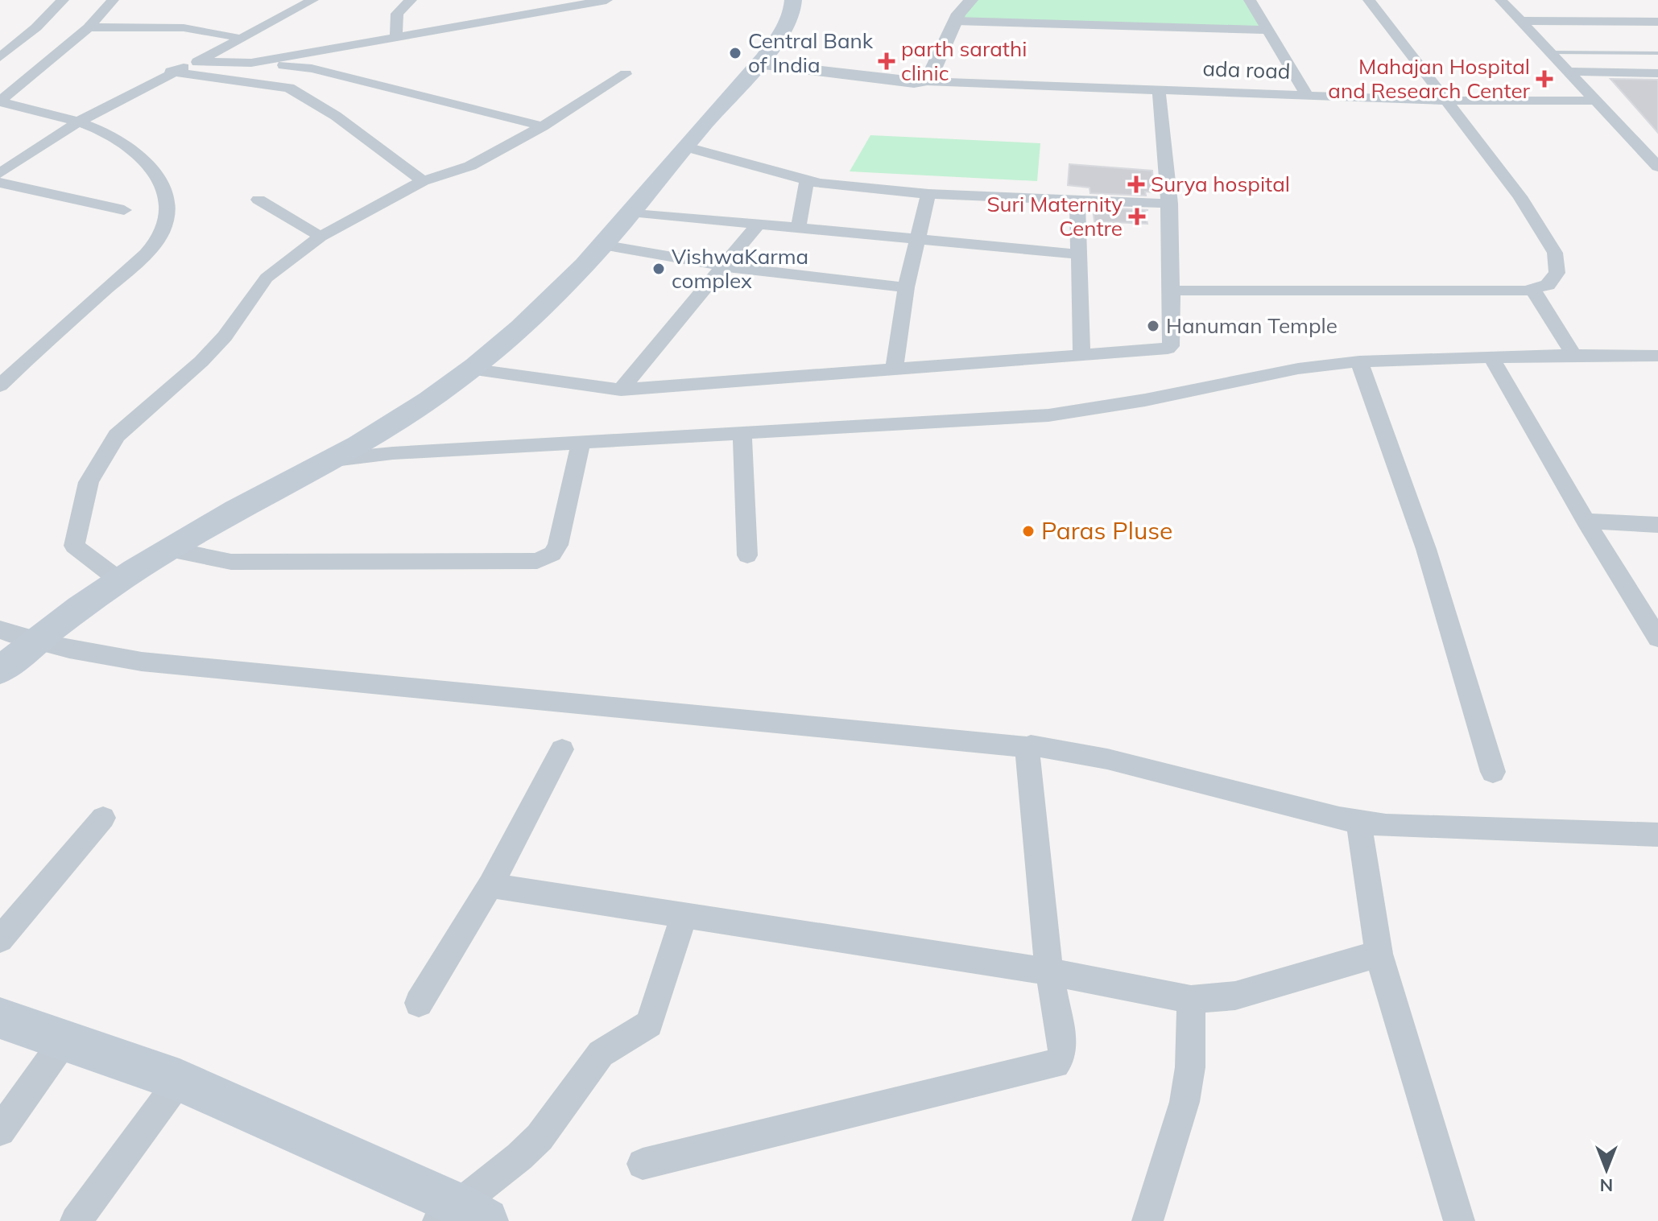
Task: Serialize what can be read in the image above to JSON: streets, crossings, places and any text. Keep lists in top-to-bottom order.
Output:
{
  "streets": {
    "street": ["ada road"]
  },
  "places": {
    "other": [
      "Central Bank of India",
      "VishwaKarma complex",
      "Hanuman Temple",
      "Paras Pluse"
    ],
    "health": [
      "parth sarathi clinic",
      "Mahajan Hospital and Research Center",
      "Surya hospital",
      "Suri Maternity Centre"
    ]
  },
  "north": "bottom"
}
